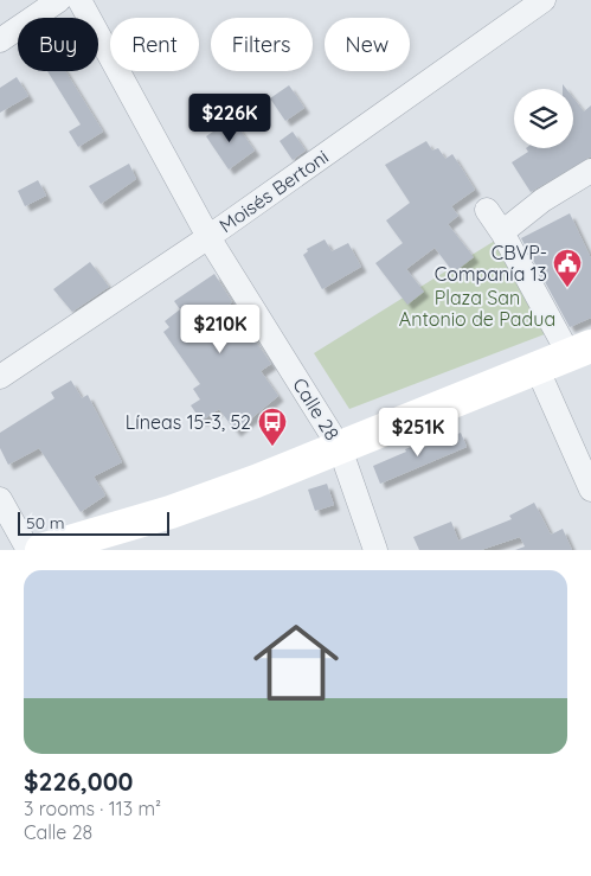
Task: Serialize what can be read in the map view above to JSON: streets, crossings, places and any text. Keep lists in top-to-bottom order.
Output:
{
  "streets": {
    "street": ["Moisés Bertoni", "Calle 28"]
  },
  "crossings": [
    ["Moisés Bertoni", "Calle 28"]
  ],
  "parks": ["Plaza San Antonio de Padua"],
  "places": {
    "public building": ["CBVP- Companía 13"],
    "bus stop": ["Líneas 15-3, 52"]
  },
  "scale_bar": "50 m",
  "page": {
    "chip": [
      "Buy",
      "Rent",
      "Filters",
      "New"
    ],
    "price": ["$226K", "$210K", "$251K"],
    "scale": "50 m",
    "list": [
      {
        "name": "$226,000",
        "note": "3 rooms · 113 m² · Calle 28"
      }
    ]
  }
}
